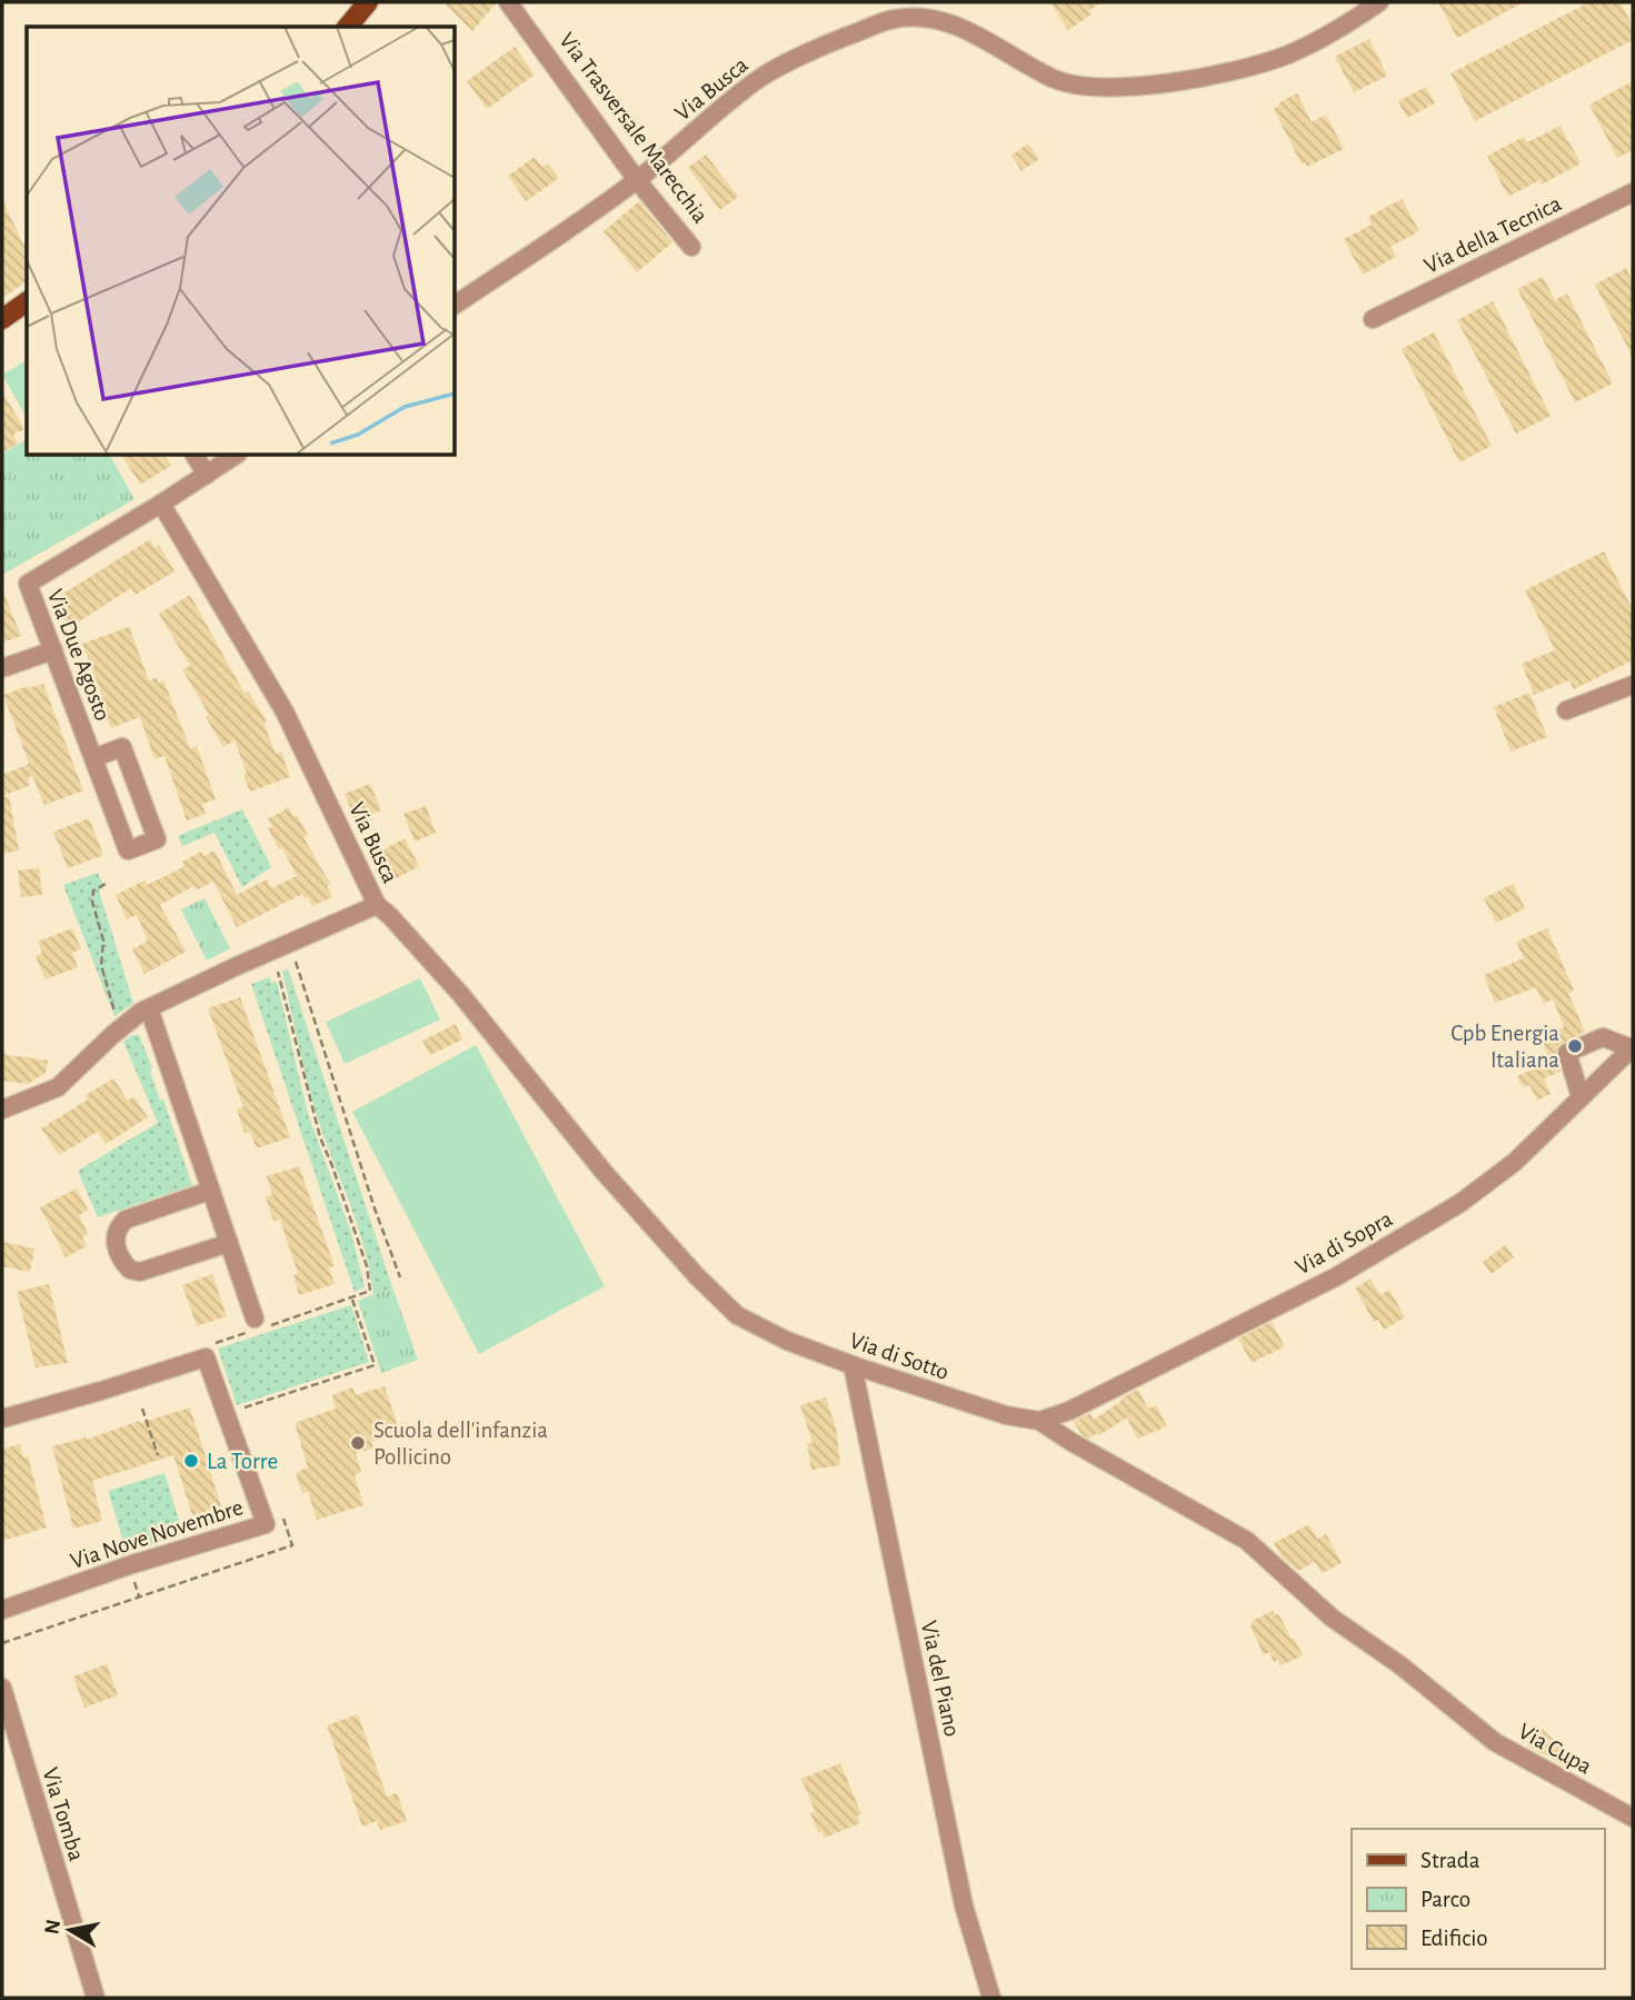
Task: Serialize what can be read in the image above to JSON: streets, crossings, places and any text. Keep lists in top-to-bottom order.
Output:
{
  "streets": {
    "street": [
      "Via Busca",
      "Via Trasversale Marecchia",
      "Via della Tecnica",
      "Via Due Agosto",
      "Via di Sopra",
      "Via di Sotto",
      "Via Nove Novembre",
      "Via del Piano",
      "Via Cupa",
      "Via Tomba"
    ]
  },
  "crossings": [
    ["Via Busca", "Via Trasversale Marecchia"],
    ["Via Busca", "Via Due Agosto"],
    ["Via Busca", "Via di Sotto"],
    ["Via di Sopra", "Via di Sotto"],
    ["Via di Sotto", "Via del Piano"],
    ["Via di Sotto", "Via Cupa"]
  ],
  "places": ["Cpb Energia Italiana", "Scuola dell'infanzia Pollicino", "La Torre"],
  "legend": ["Strada", "Parco", "Edificio"],
  "north": "left"
}
